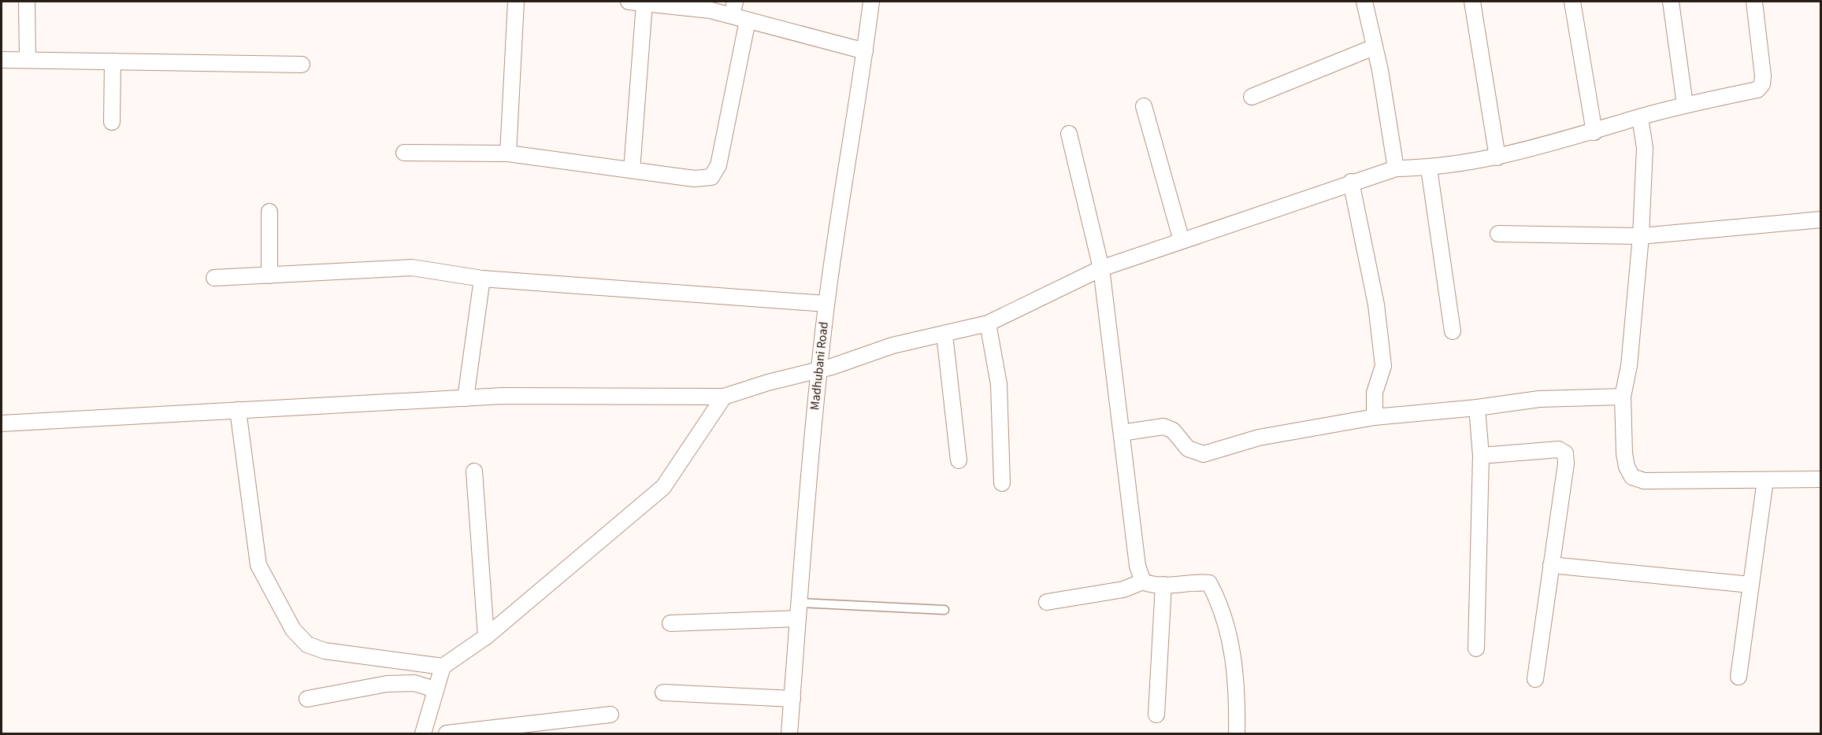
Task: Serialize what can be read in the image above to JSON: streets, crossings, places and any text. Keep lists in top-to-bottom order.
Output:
{
  "streets": {
    "street": ["Madhubani Road"]
  }
}
